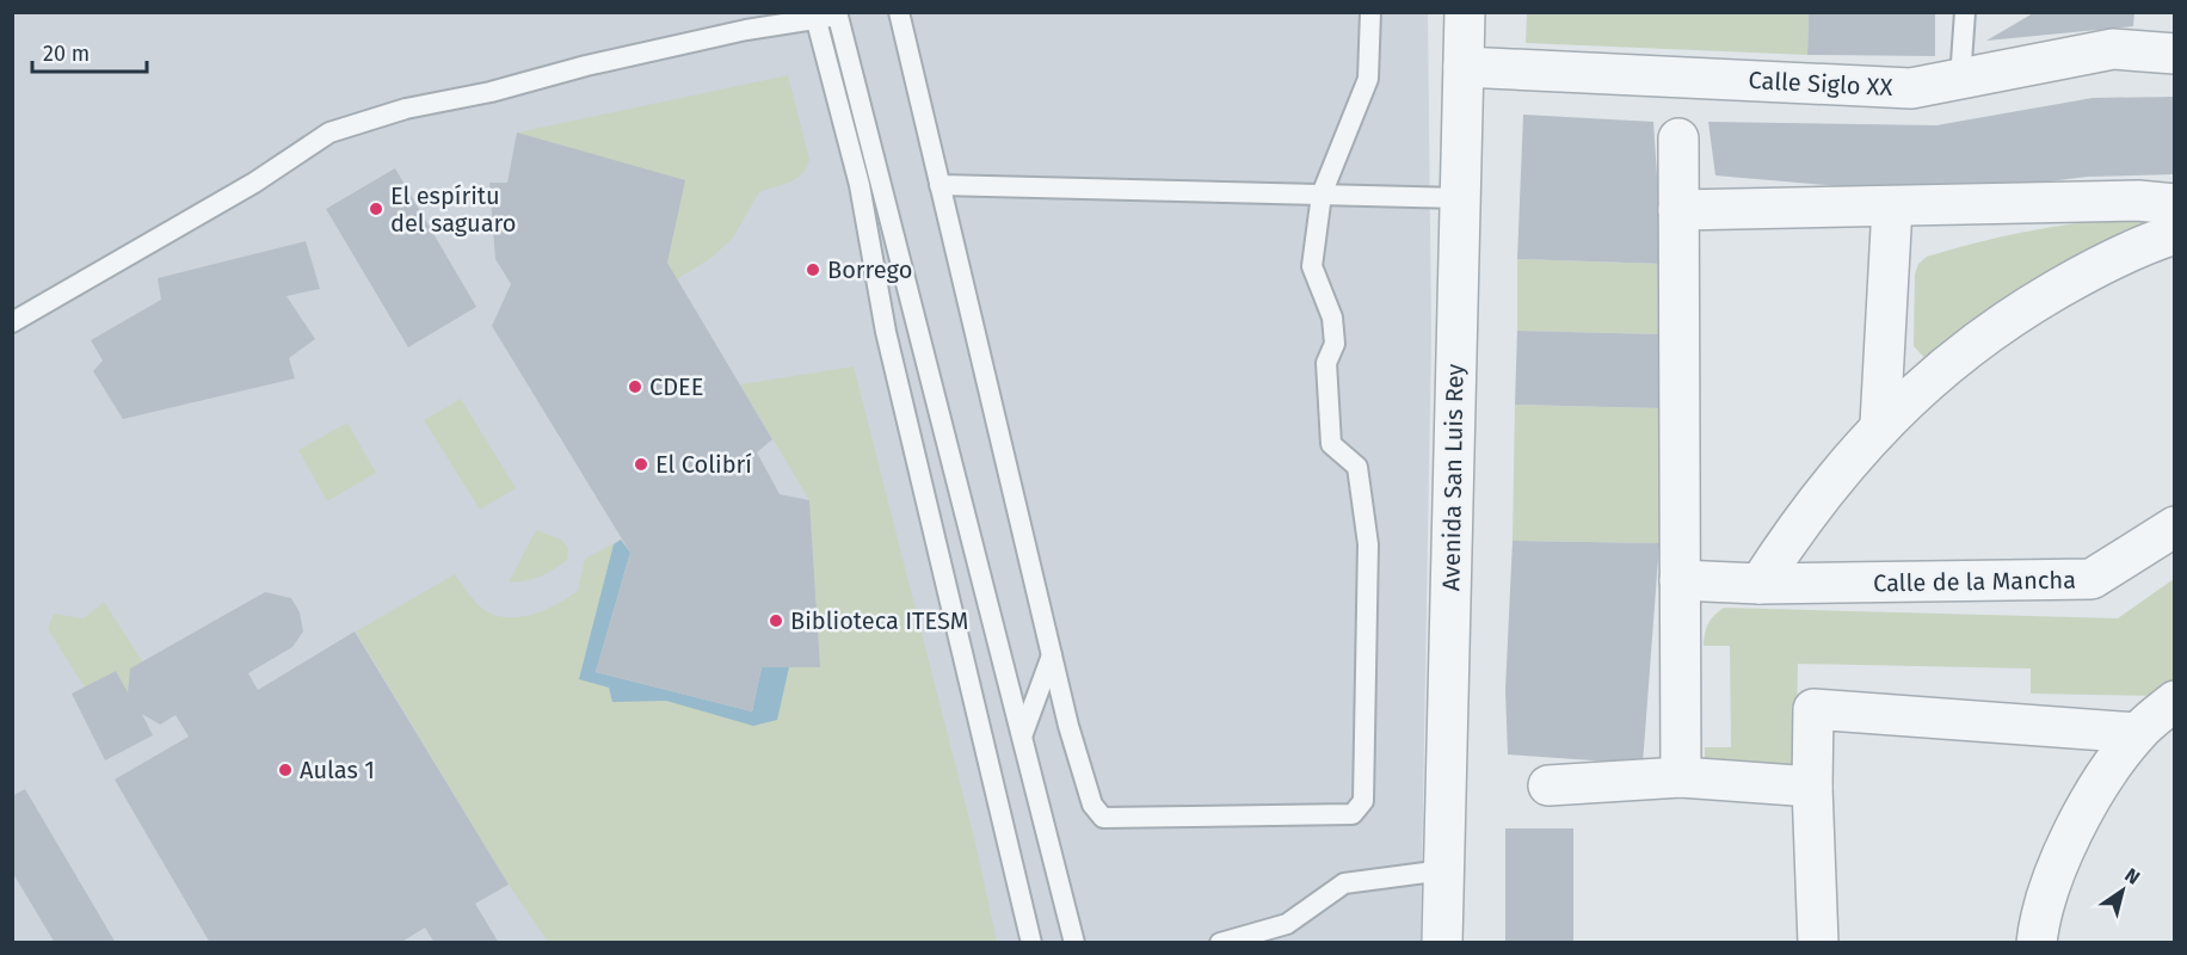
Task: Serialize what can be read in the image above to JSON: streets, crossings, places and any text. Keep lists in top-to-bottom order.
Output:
{
  "streets": {
    "street": ["Calle Siglo XX", "Avenida San Luis Rey", "Calle de la Mancha"]
  },
  "crossings": [
    ["Calle Siglo XX", "Avenida San Luis Rey"]
  ],
  "places": [
    "El espíritu del saguaro",
    "Borrego",
    "CDEE",
    "El Colibrí",
    "Biblioteca ITESM",
    "Aulas 1"
  ],
  "scale_bar": "20 m",
  "north": "top right"
}
